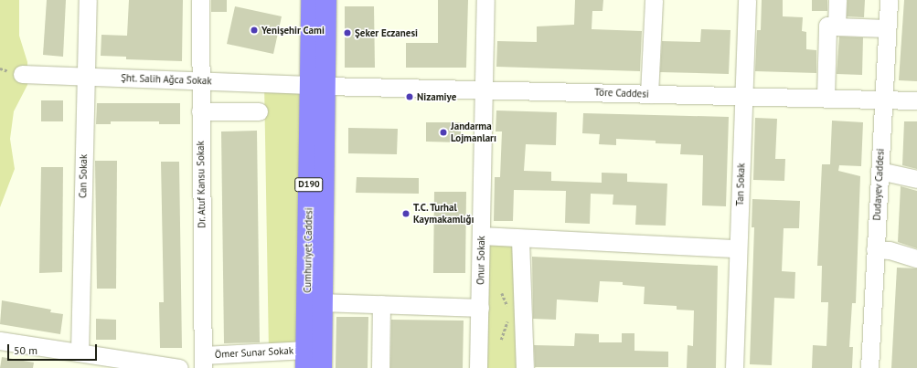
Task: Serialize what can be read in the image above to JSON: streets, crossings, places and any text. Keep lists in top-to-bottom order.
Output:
{
  "streets": {
    "highway": ["D190", "Cumhuriyet Caddesi"],
    "street": [
      "Şht. Salih Ağca Sokak",
      "Töre Caddesi",
      "Can Sokak",
      "Dr. Atuf Kansu Sokak",
      "Tan Sokak",
      "Dudayev Caddesi",
      "Onur Sokak",
      "Ömer Sunar Sokak"
    ]
  },
  "crossings": [
    ["Şht. Salih Ağca Sokak", "Töre Caddesi"],
    ["Şht. Salih Ağca Sokak", "Can Sokak"],
    ["Şht. Salih Ağca Sokak", "Dr. Atuf Kansu Sokak"],
    ["Şht. Salih Ağca Sokak", "Cumhuriyet Caddesi"],
    ["Töre Caddesi", "Tan Sokak"],
    ["Töre Caddesi", "Dudayev Caddesi"],
    ["Töre Caddesi", "Cumhuriyet Caddesi"],
    ["Töre Caddesi", "Onur Sokak"],
    ["Dr. Atuf Kansu Sokak", "Ömer Sunar Sokak"],
    ["Cumhuriyet Caddesi", "Ömer Sunar Sokak"]
  ],
  "places": [
    "Yenişehir Cami",
    "Şeker Eczanesi",
    "Nizamiye",
    "Jandarma Lojmanları",
    "T.C. Turhal Kaymakamlığı"
  ],
  "scale_bar": "50 m"
}
